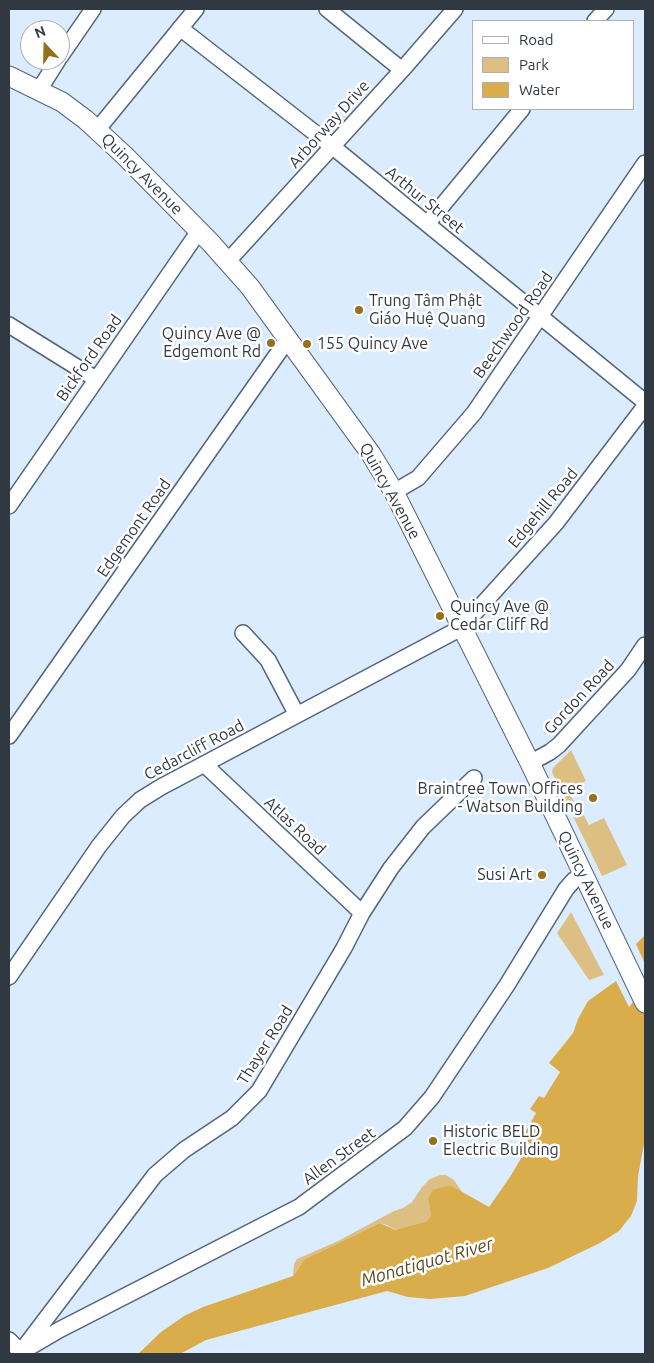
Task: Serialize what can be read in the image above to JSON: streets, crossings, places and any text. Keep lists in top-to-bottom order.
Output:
{
  "streets": {
    "main road": ["Quincy Avenue"],
    "street": [
      "Arborway Drive",
      "Arthur Street",
      "Beechwood Road",
      "Bickford Road",
      "Edgehill Road",
      "Edgemont Road",
      "Gordon Road",
      "Cedarcliff Road",
      "Atlas Road",
      "Thayer Road",
      "Allen Street"
    ]
  },
  "crossings": [
    ["Arborway Drive", "Quincy Avenue"],
    ["Arborway Drive", "Arthur Street"],
    ["Quincy Avenue", "Beechwood Road"],
    ["Quincy Avenue", "Bickford Road"],
    ["Quincy Avenue", "Edgehill Road"],
    ["Quincy Avenue", "Edgemont Road"],
    ["Quincy Avenue", "Gordon Road"],
    ["Quincy Avenue", "Cedarcliff Road"],
    ["Quincy Avenue", "Allen Street"],
    ["Arthur Street", "Beechwood Road"],
    ["Arthur Street", "Edgehill Road"],
    ["Edgehill Road", "Cedarcliff Road"],
    ["Cedarcliff Road", "Atlas Road"],
    ["Atlas Road", "Thayer Road"],
    ["Thayer Road", "Allen Street"]
  ],
  "water": ["Monatiquot River"],
  "places": [
    "Trung Tâm Phật Giáo Huệ Quang",
    "Quincy Ave @ Edgemont Rd",
    "155 Quincy Ave",
    "Quincy Ave @ Cedar Cliff Rd",
    "Braintree Town Offices - Watson Building",
    "Susi Art",
    "Historic BELD Electric Building"
  ],
  "legend": ["Road", "Park", "Water"],
  "north": "top"
}
